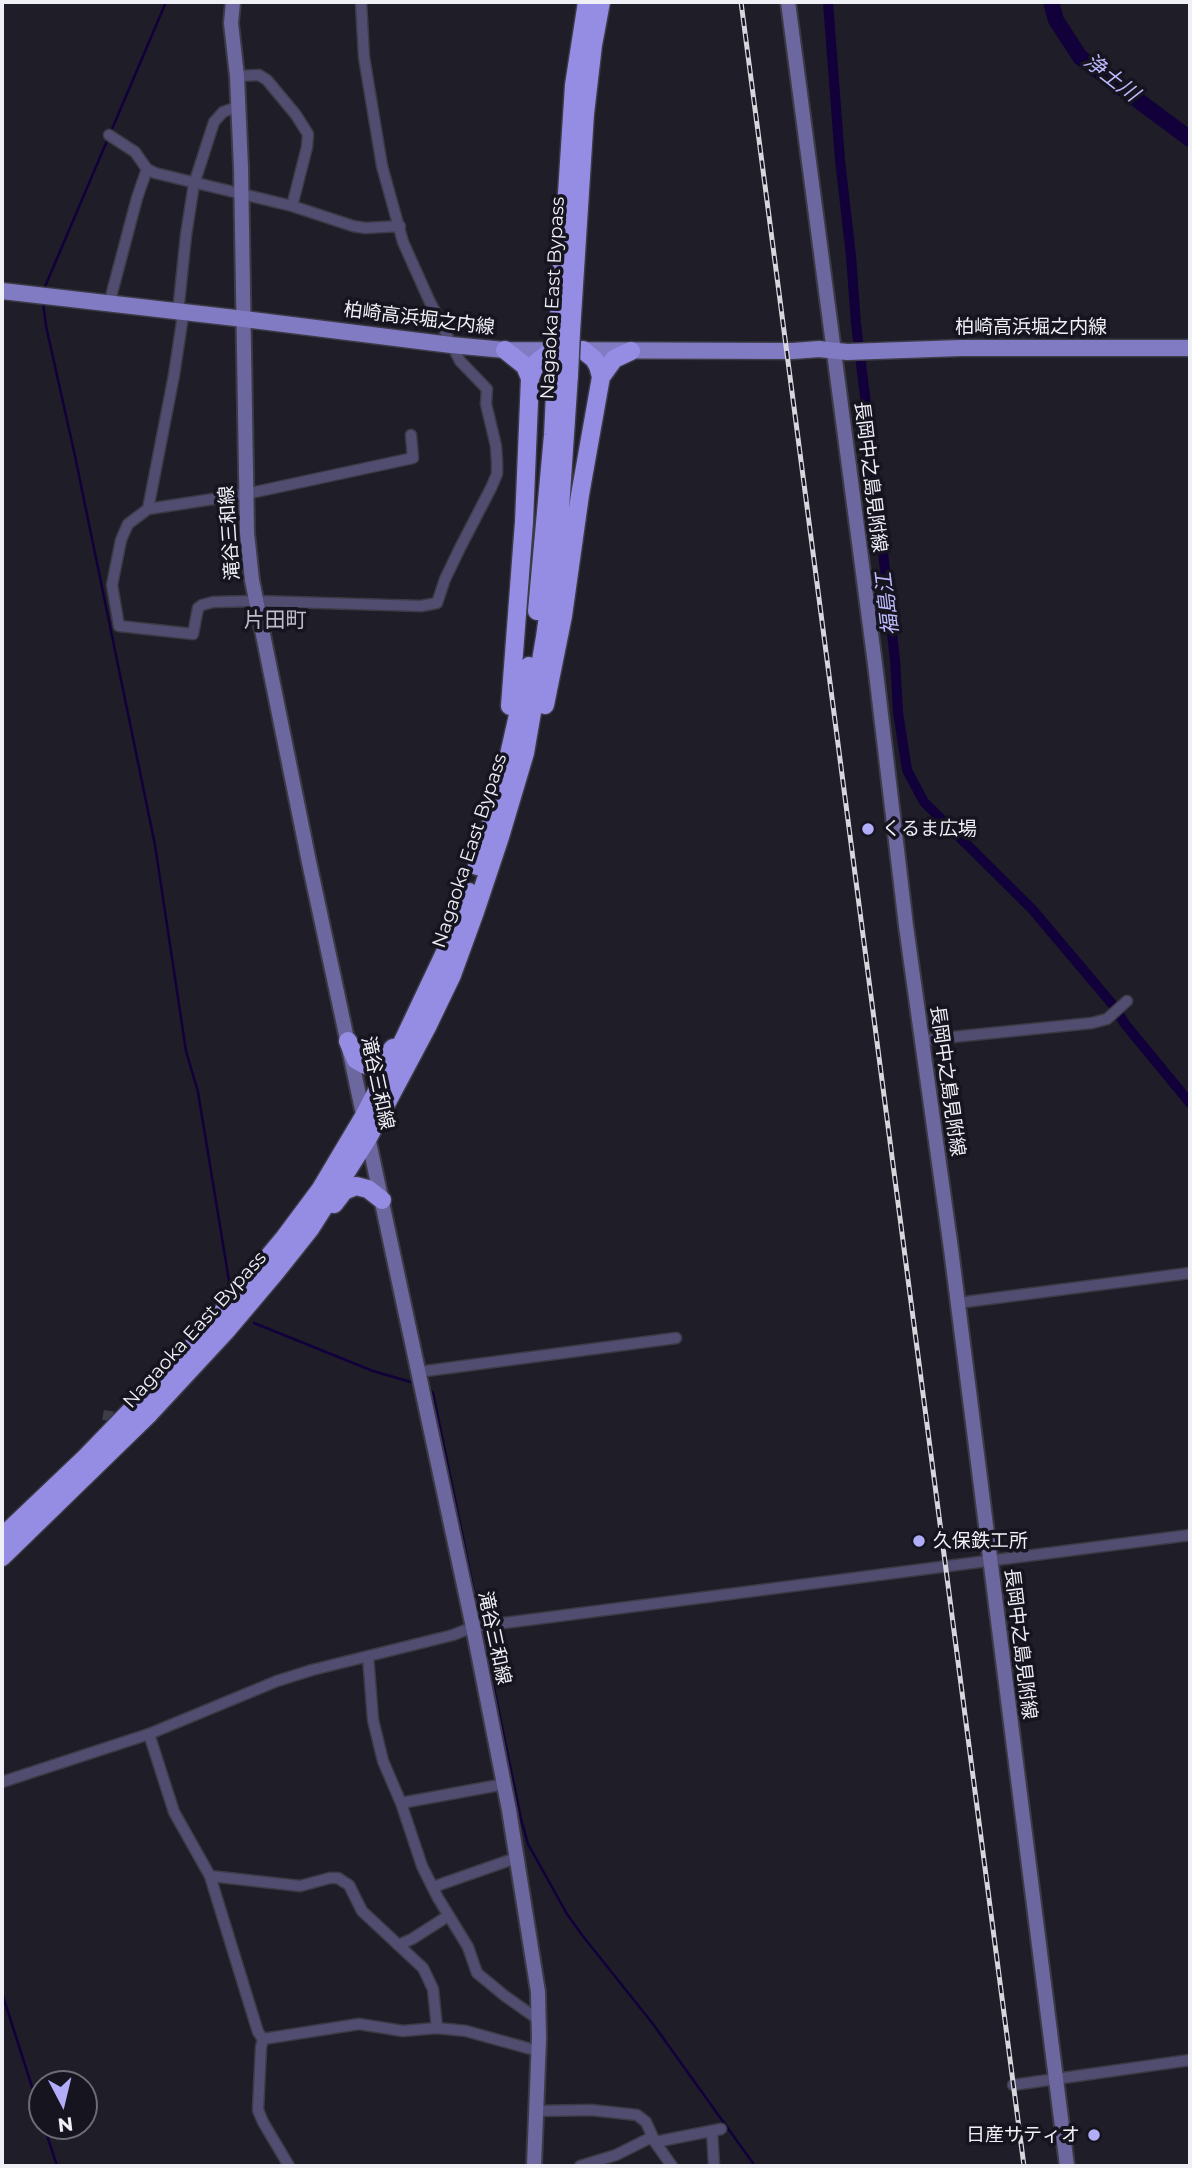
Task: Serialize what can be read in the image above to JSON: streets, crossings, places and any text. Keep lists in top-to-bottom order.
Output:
{
  "streets": {
    "highway": ["Nagaoka East Bypass"],
    "main road": ["柏崎高浜堀之内線", "長岡中之島見附線", "滝谷三和線"]
  },
  "crossings": [
    ["Nagaoka East Bypass", "滝谷三和線"],
    ["柏崎高浜堀之内線", "長岡中之島見附線"],
    ["柏崎高浜堀之内線", "滝谷三和線"]
  ],
  "districts": ["片田町"],
  "water": ["浄土川", "福島江"],
  "places": ["くるま広場", "久保鉄工所", "日産サティオ"],
  "north": "bottom"
}
